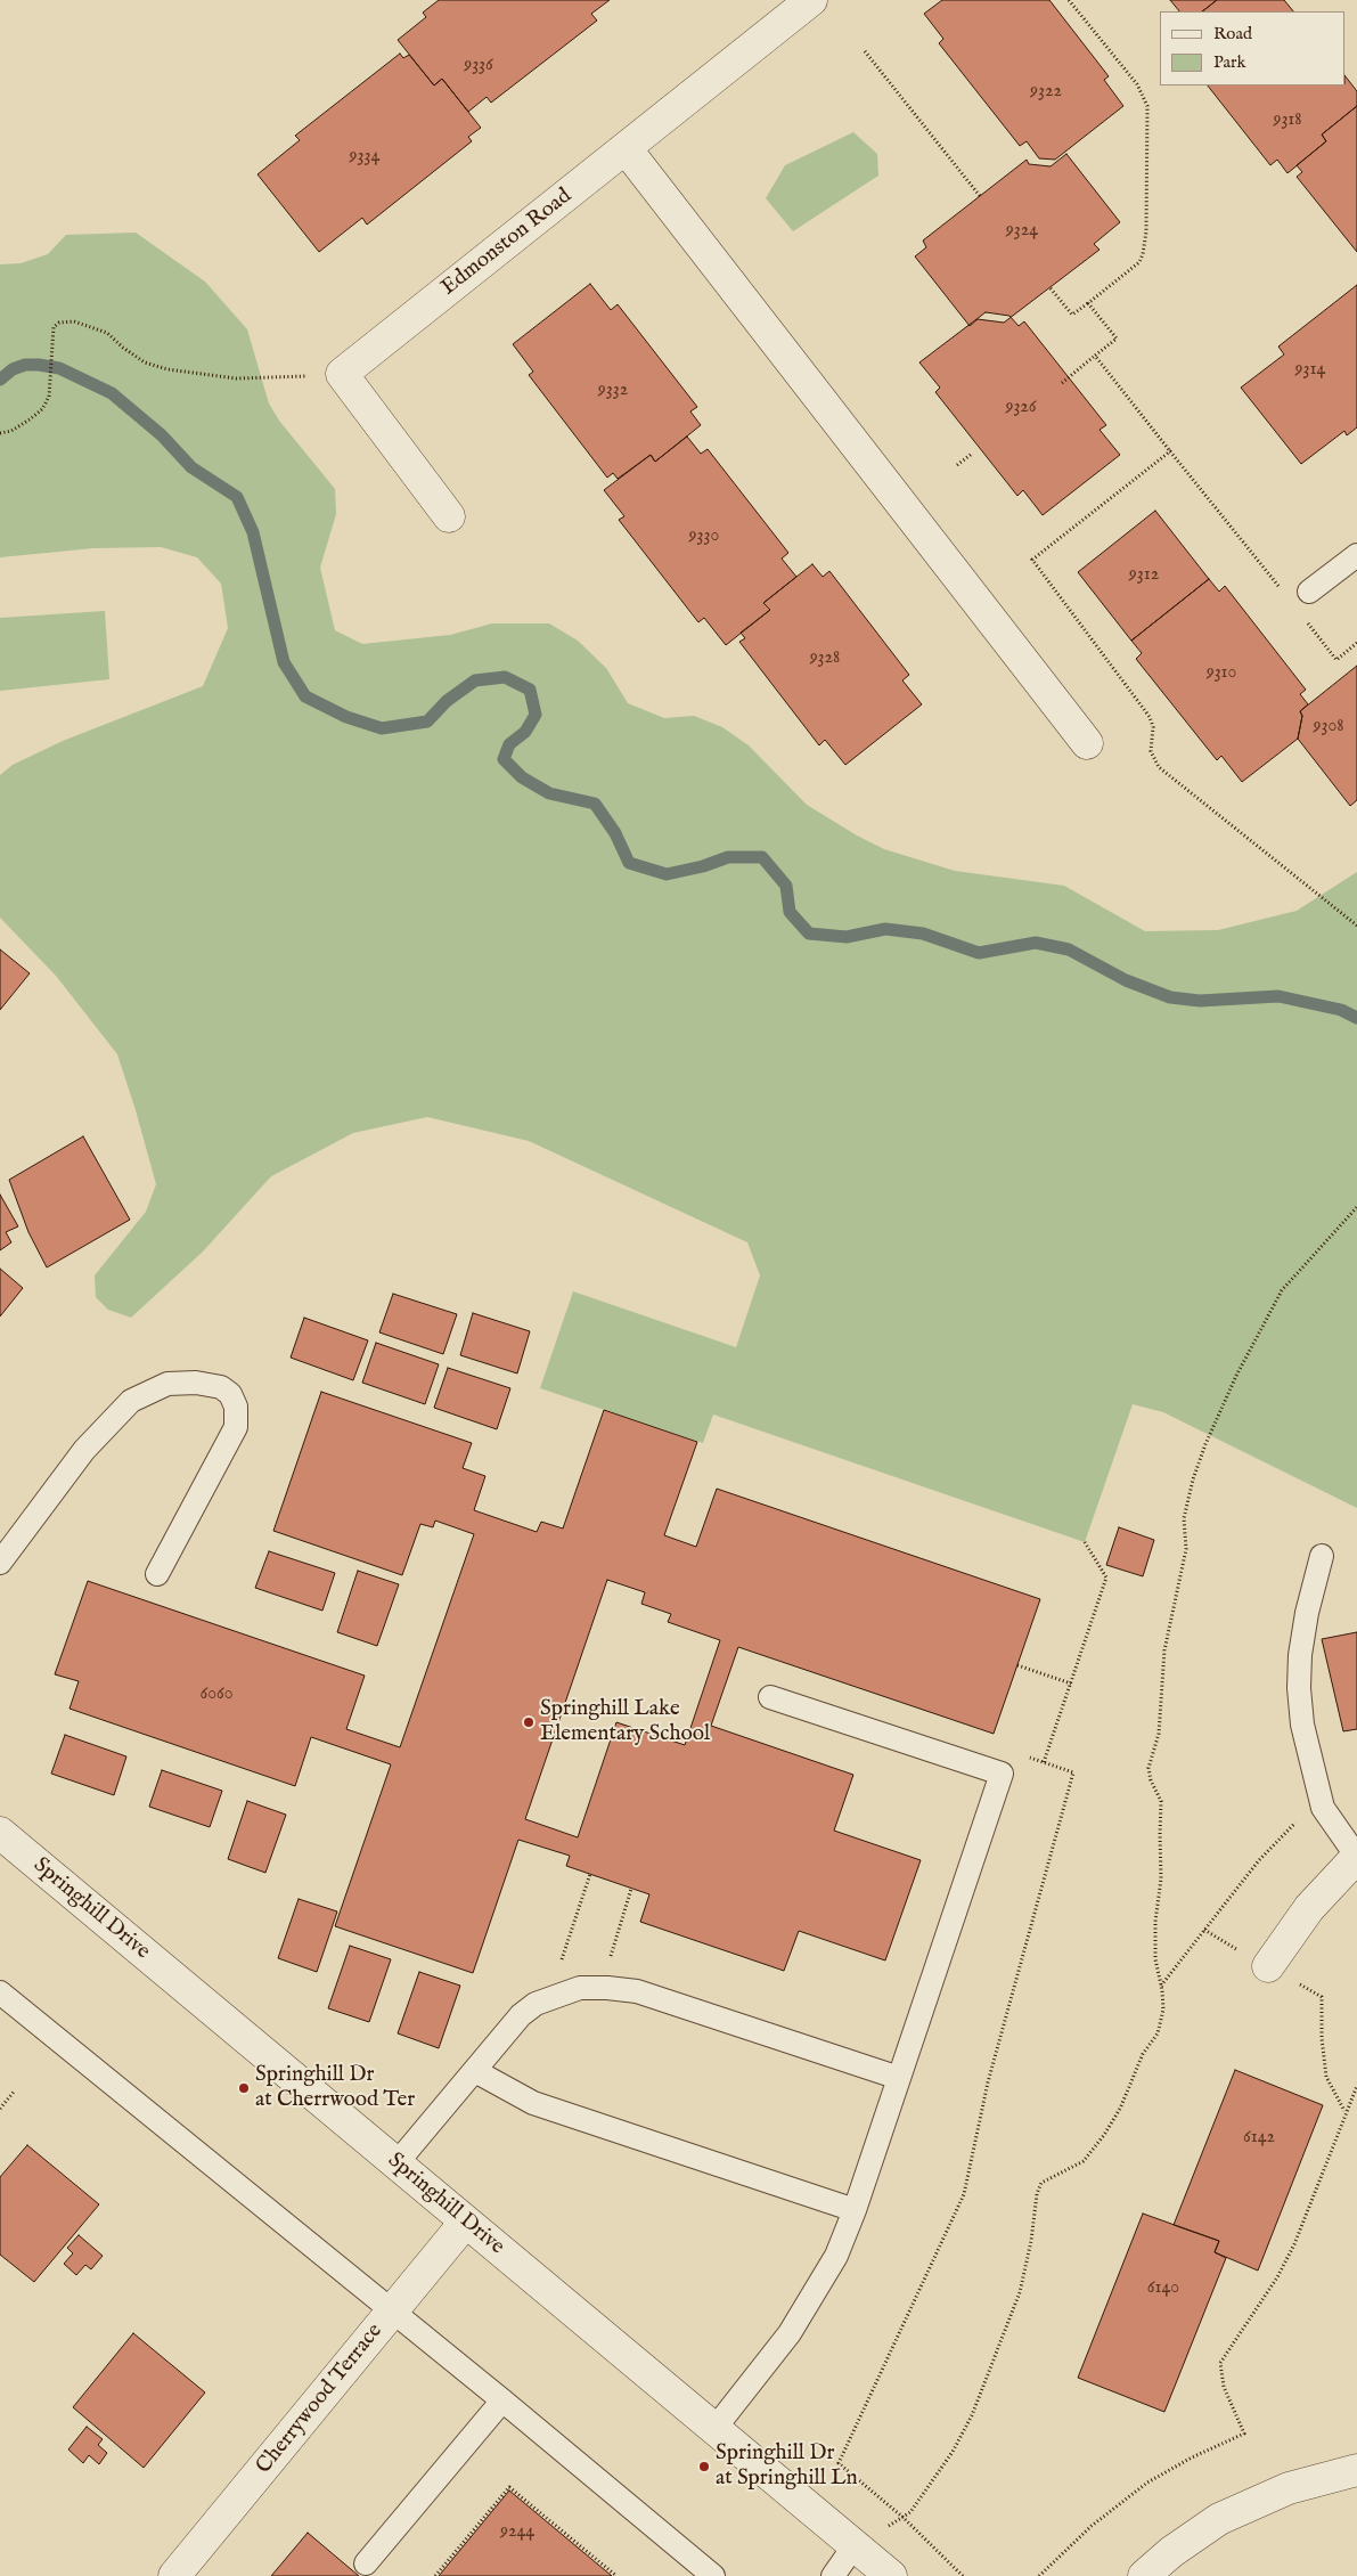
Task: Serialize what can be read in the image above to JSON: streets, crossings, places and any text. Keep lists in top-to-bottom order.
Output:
{
  "streets": {
    "street": ["Edmonston Road", "Springhill Drive", "Cherrywood Terrace"]
  },
  "crossings": [
    ["Springhill Drive", "Cherrywood Terrace"]
  ],
  "places": ["Springhill Lake Elementary School", "Springhill Dr at Cherrwood Ter", "Springhill Dr at Springhill Ln"],
  "house_numbers": [
    "9336",
    "9322",
    "9318",
    "9334",
    "9324",
    "9314",
    "9332",
    "9326",
    "9330",
    "9312",
    "9328",
    "9310",
    "9308",
    "6060",
    "6142",
    "6140",
    "9244"
  ],
  "legend": ["Road", "Park"]
}
